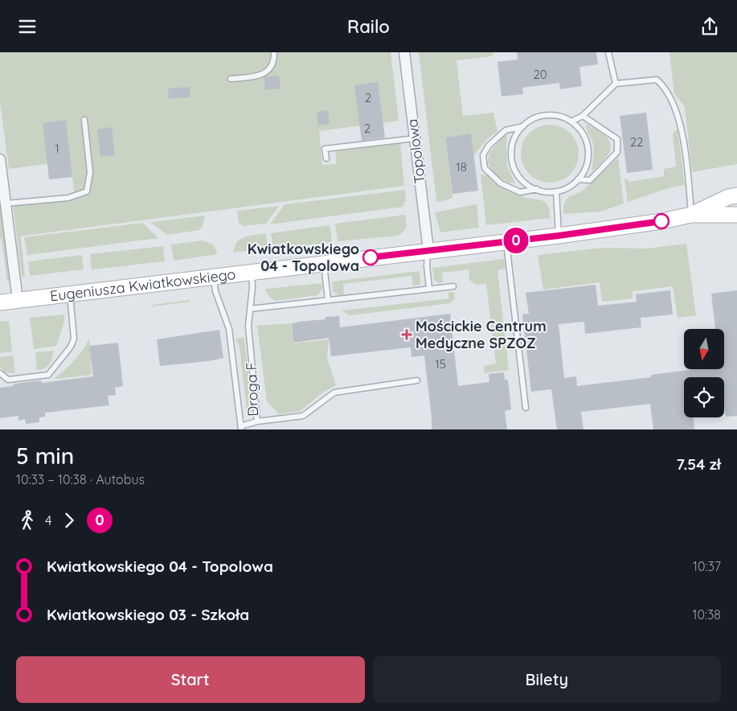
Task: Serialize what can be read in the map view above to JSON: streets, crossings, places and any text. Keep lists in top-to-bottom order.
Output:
{
  "streets": {
    "main road": ["Eugeniusza Kwiatkowskiego"],
    "street": ["Topolowa"],
    "lane": ["Droga F"]
  },
  "crossings": [
    ["Topolowa", "Eugeniusza Kwiatkowskiego"],
    ["Eugeniusza Kwiatkowskiego", "Droga F"]
  ],
  "places": {
    "other": ["Kwiatkowskiego 04 - Topolowa"],
    "health": ["Mościckie Centrum Medyczne SPZOZ"]
  },
  "lines": ["bus line 0"],
  "house_numbers": [
    "20",
    "2",
    "2",
    "22",
    "1",
    "18",
    "15"
  ],
  "north": "bottom",
  "page": {
    "header": "Railo",
    "on_map": "0",
    "heading": ["5 min", "10:33 – 10:38 · Autobus", "7.54 zł"],
    "legs": ["4", "0"],
    "list": [
      {
        "name": "Kwiatkowskiego 04 - Topolowa",
        "value": "10:37"
      },
      {
        "name": "Kwiatkowskiego 03 - Szkoła",
        "value": "10:38"
      }
    ],
    "buttons": ["Start", "Bilety"]
  }
}
